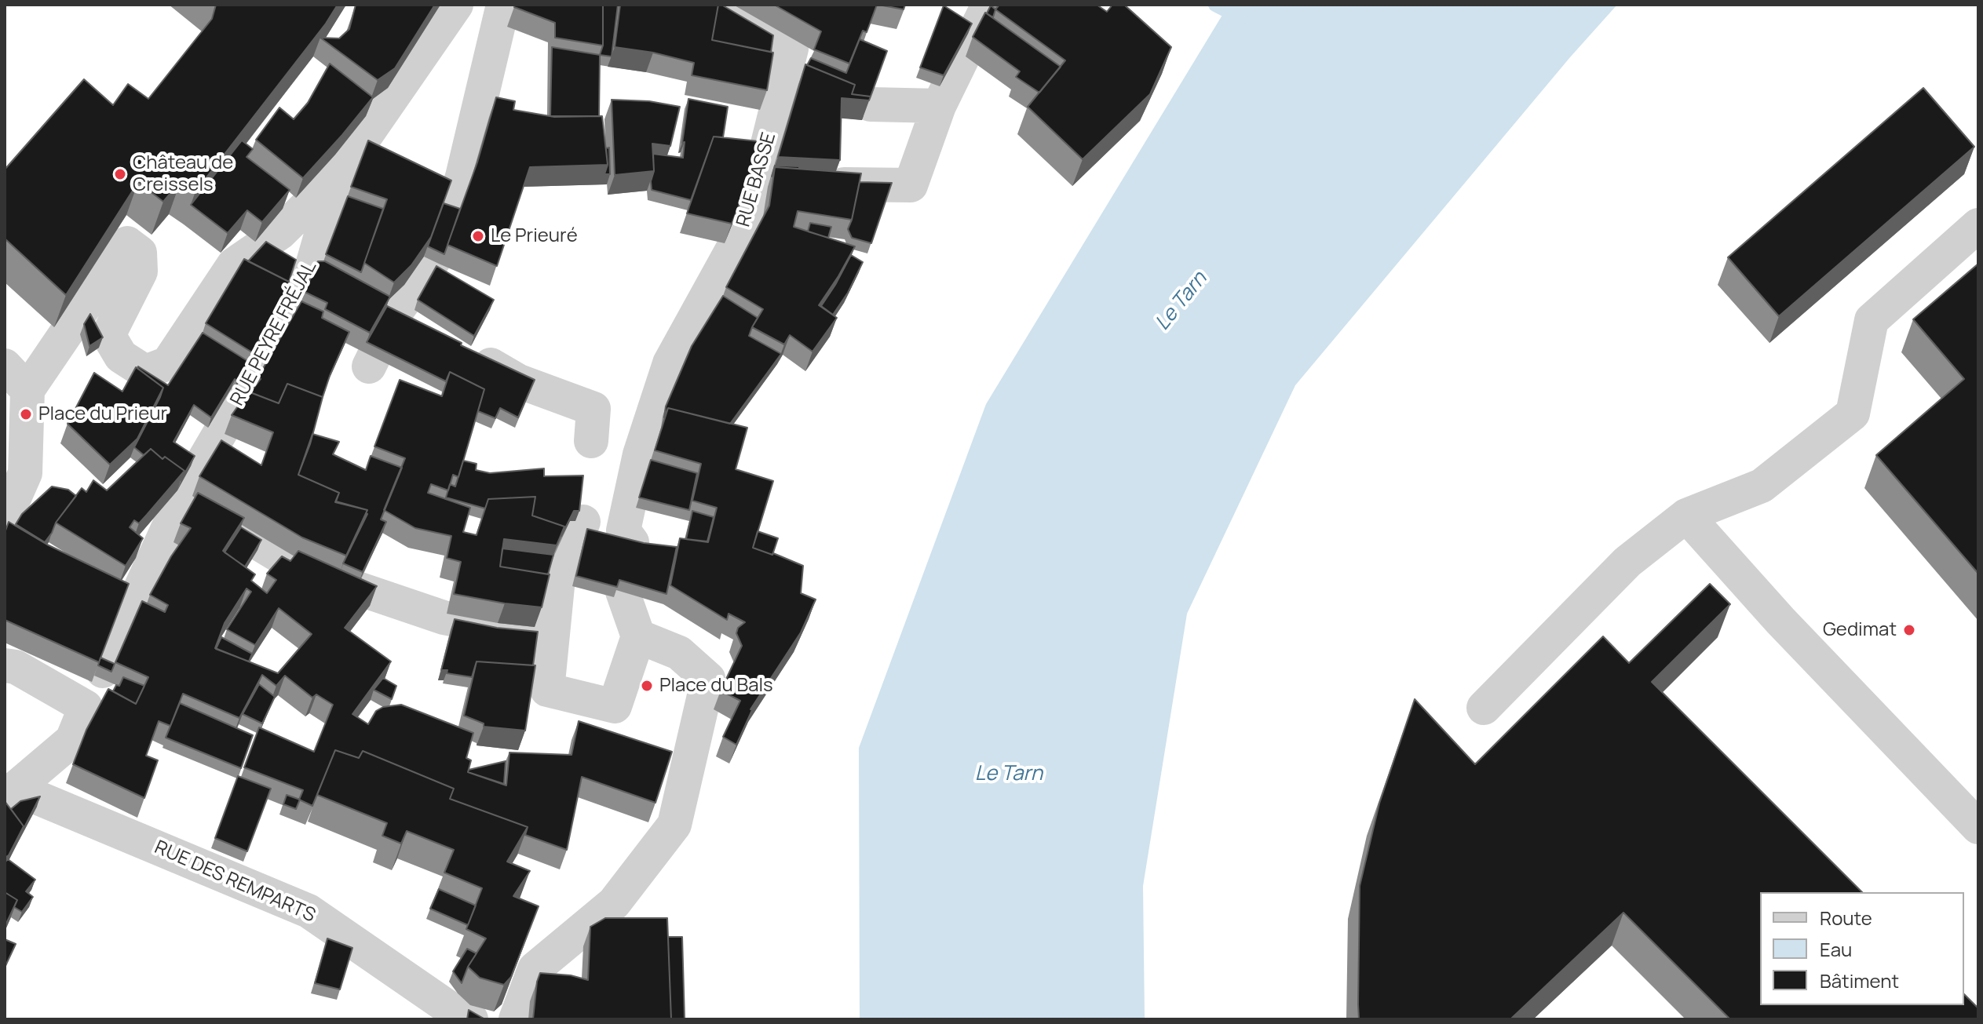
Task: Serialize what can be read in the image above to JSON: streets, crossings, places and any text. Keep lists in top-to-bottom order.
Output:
{
  "streets": {
    "street": ["RUE BASSE", "RUE PEYRE FRÉJAL", "RUE DES REMPARTS"]
  },
  "crossings": [
    ["RUE PEYRE FRÉJAL", "RUE DES REMPARTS"]
  ],
  "water": ["Le Tarn"],
  "places": [
    "Château de Creissels",
    "Le Prieuré",
    "Place du Prieur",
    "Gedimat",
    "Place du Bals"
  ],
  "legend": ["Route", "Eau", "Bâtiment"]
}
